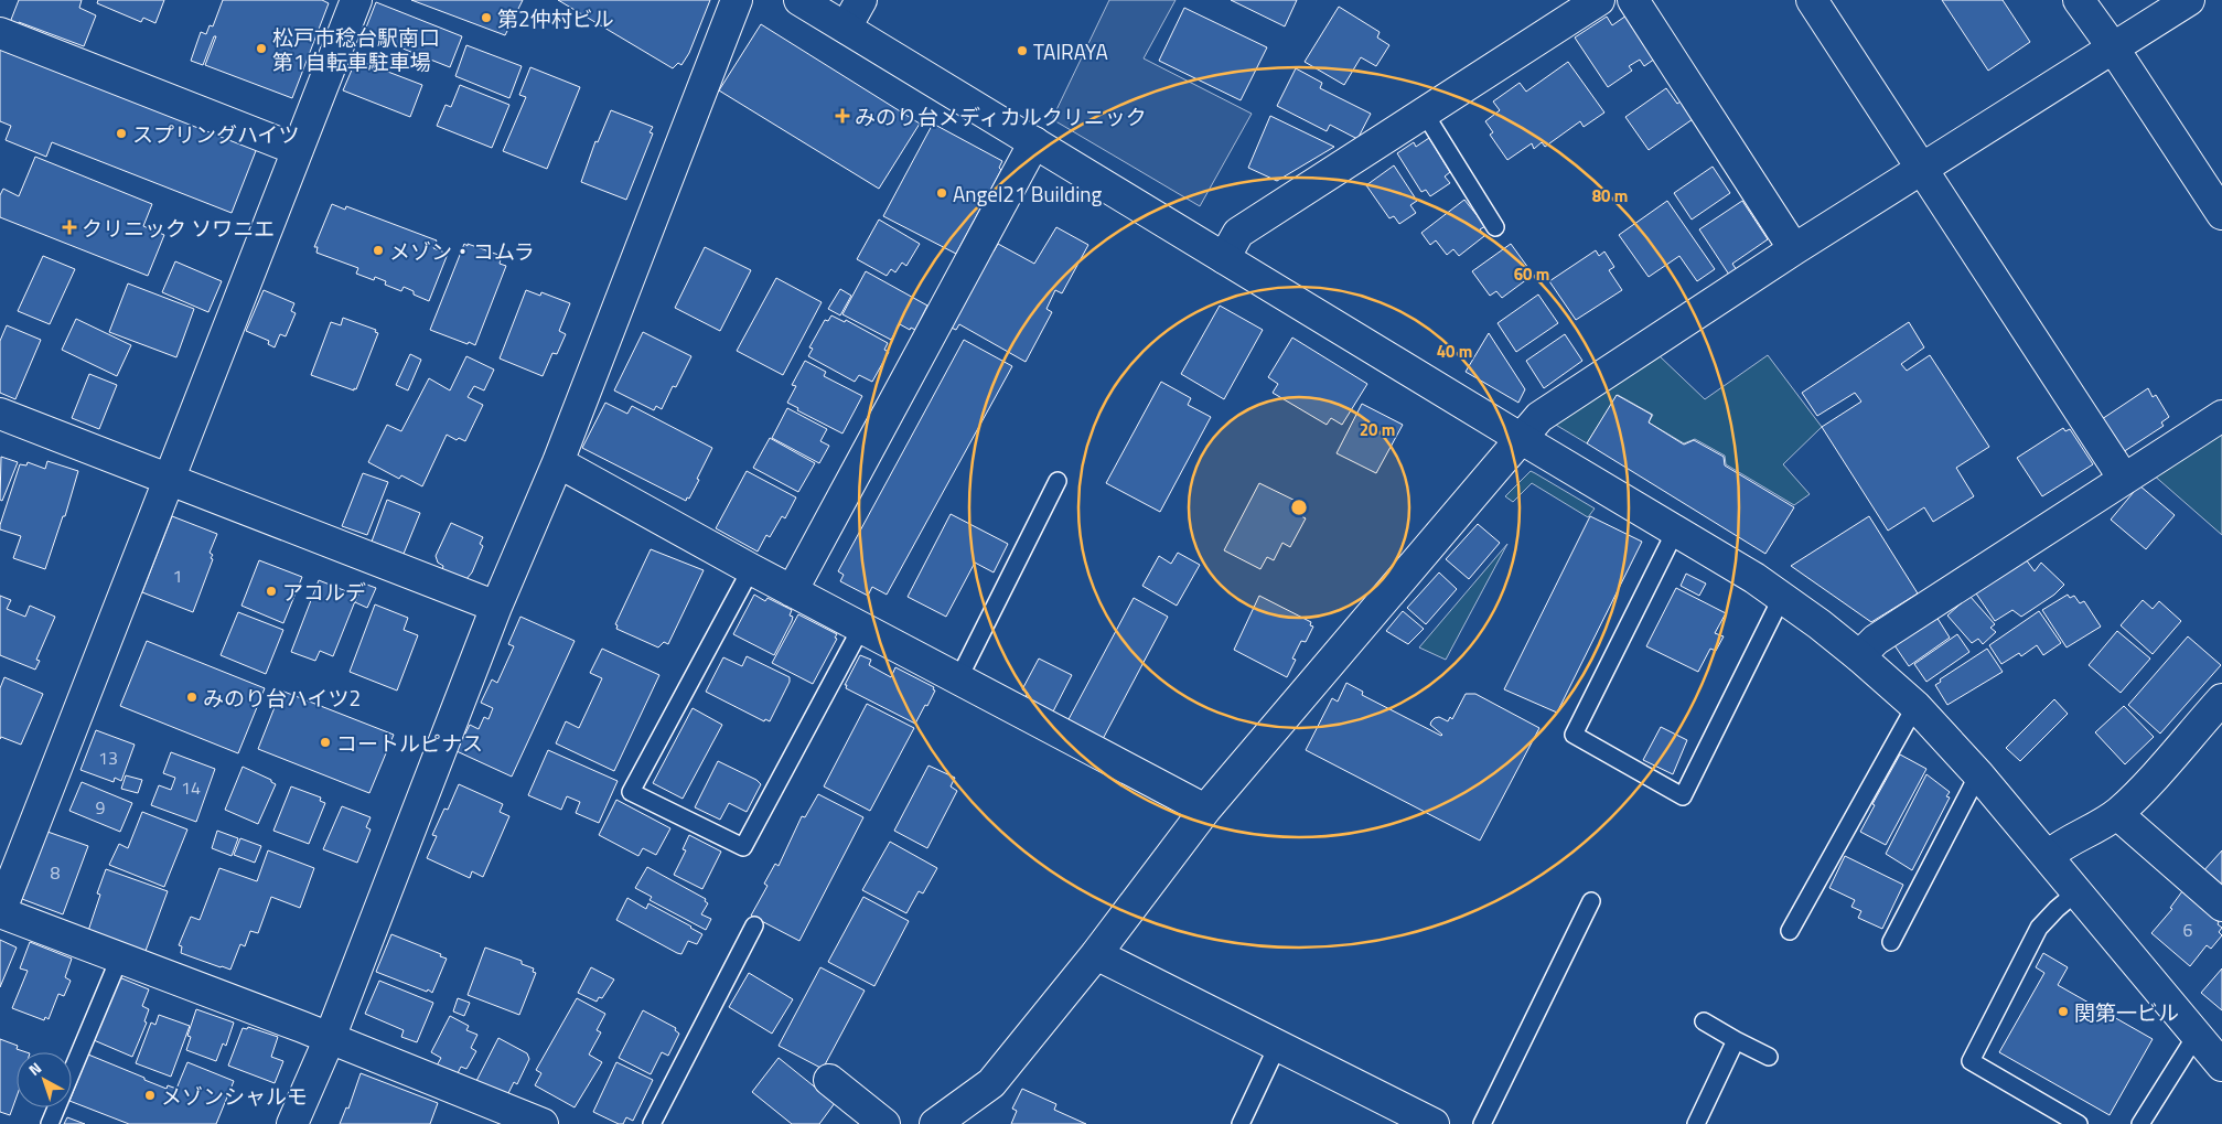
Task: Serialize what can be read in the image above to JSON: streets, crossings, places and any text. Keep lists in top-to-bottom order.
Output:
{
  "places": {
    "other": [
      "第2仲村ビル",
      "松戸市稔台駅南口 第1自転車駐車場",
      "TAIRAYA",
      "スプリングハイツ",
      "Angel21 Building",
      "メゾン・コムラ",
      "アコルデ",
      "みのり台ハイツ2",
      "コートルピナス",
      "関第一ビル",
      "メゾンシャルモ"
    ],
    "health": ["みのり台メディカルクリニック", "クリニック ソワニエ"]
  },
  "house_numbers": [
    "1",
    "13",
    "14",
    "9",
    "8",
    "6"
  ],
  "north": "top left",
  "rings": [
    "80 m",
    "60 m",
    "40 m",
    "20 m"
  ]
}
